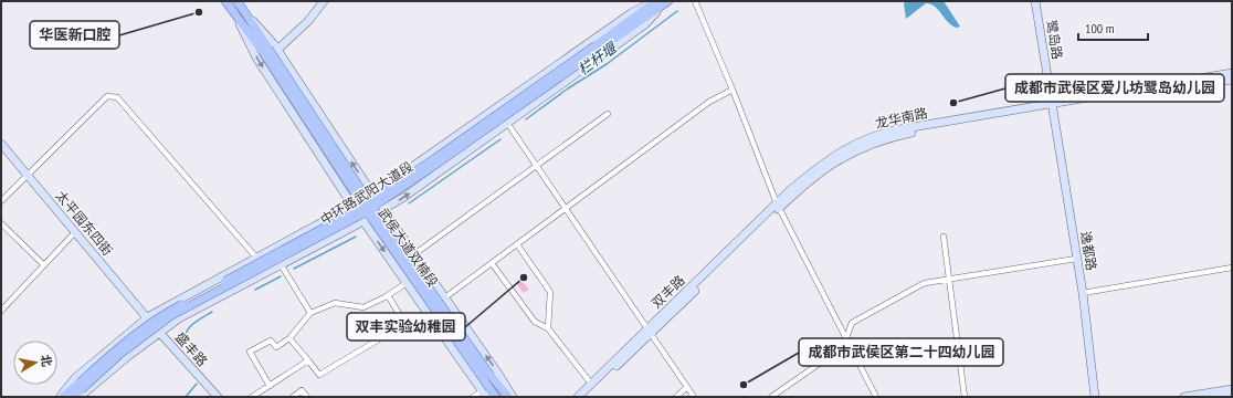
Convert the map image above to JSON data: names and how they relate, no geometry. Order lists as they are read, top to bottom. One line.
{"streets":{"main road":["鹭岛路","龙华南路","中环路武阳大道段","太平园东四街","武侯大道双楠段","逸都路","双丰路","盛丰路"]},"crossings":[["鹭岛路","龙华南路"],["鹭岛路","逸都路"],["龙华南路","逸都路"],["龙华南路","双丰路"],["中环路武阳大道段","太平园东四街"],["中环路武阳大道段","盛丰路"],["太平园东四街","盛丰路"]],"water":["栏杆堰"],"places":["华医新口腔","成都市武侯区爱儿坊鹭岛幼儿园","双丰实验幼稚园","成都市武侯区第二十四幼儿园"],"scale_bar":"100 m","north":"right"}
